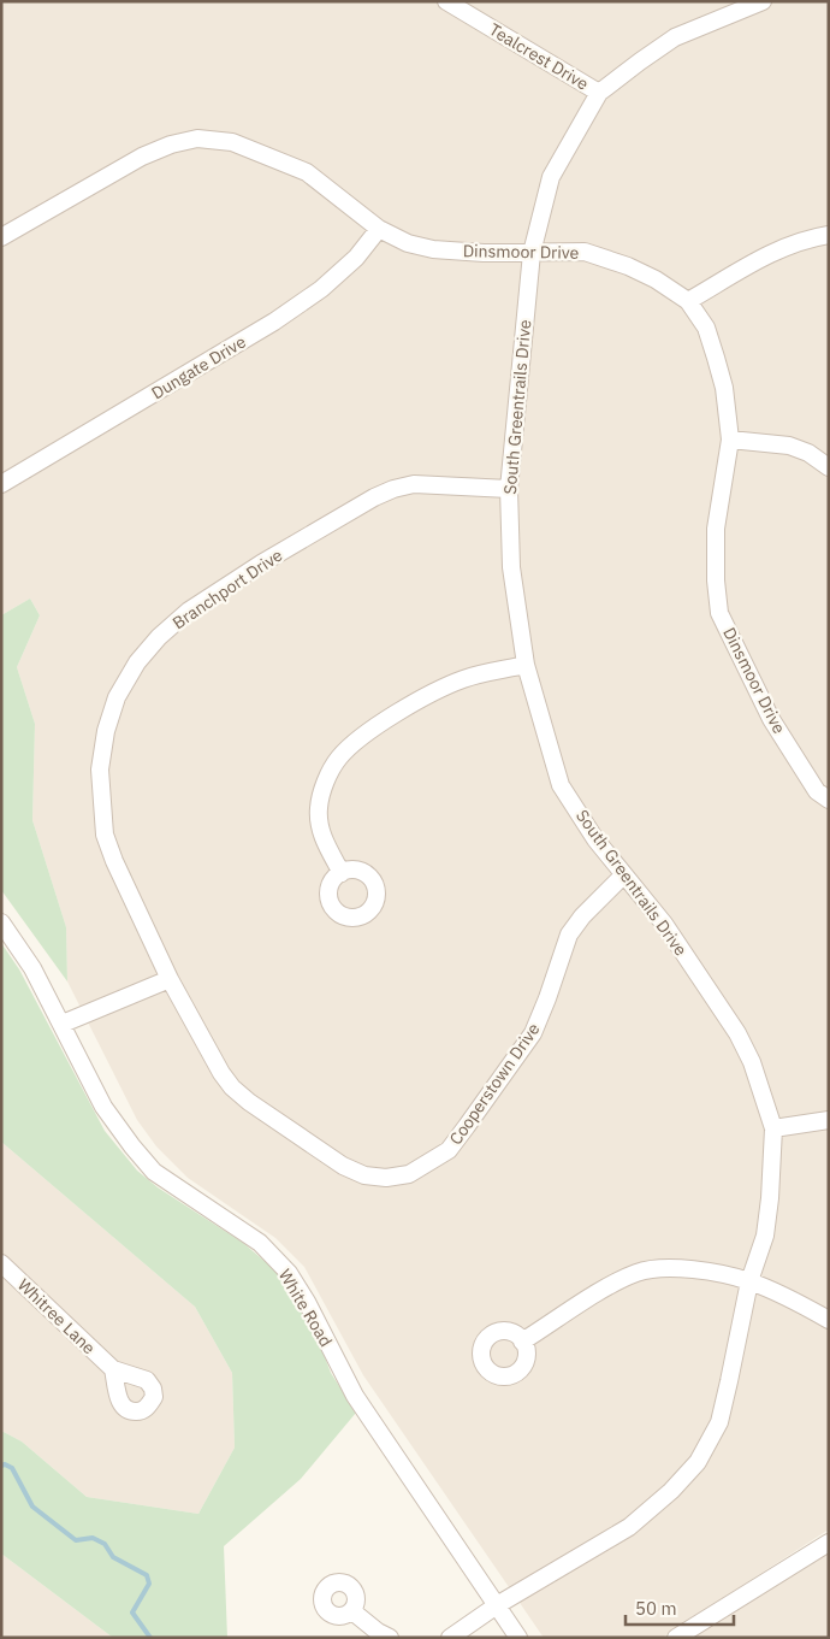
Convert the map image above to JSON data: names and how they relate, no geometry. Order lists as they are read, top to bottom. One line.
{"streets":{"street":["Tealcrest Drive","Dinsmoor Drive","Dungate Drive","South Greentrails Drive","Branchport Drive","Cooperstown Drive","White Road","Whitree Lane"]},"crossings":[["Tealcrest Drive","South Greentrails Drive"],["Dinsmoor Drive","Dungate Drive"],["Dinsmoor Drive","South Greentrails Drive"],["South Greentrails Drive","Branchport Drive"],["South Greentrails Drive","Cooperstown Drive"],["South Greentrails Drive","White Road"],["Branchport Drive","Cooperstown Drive"]],"scale_bar":"50 m"}
